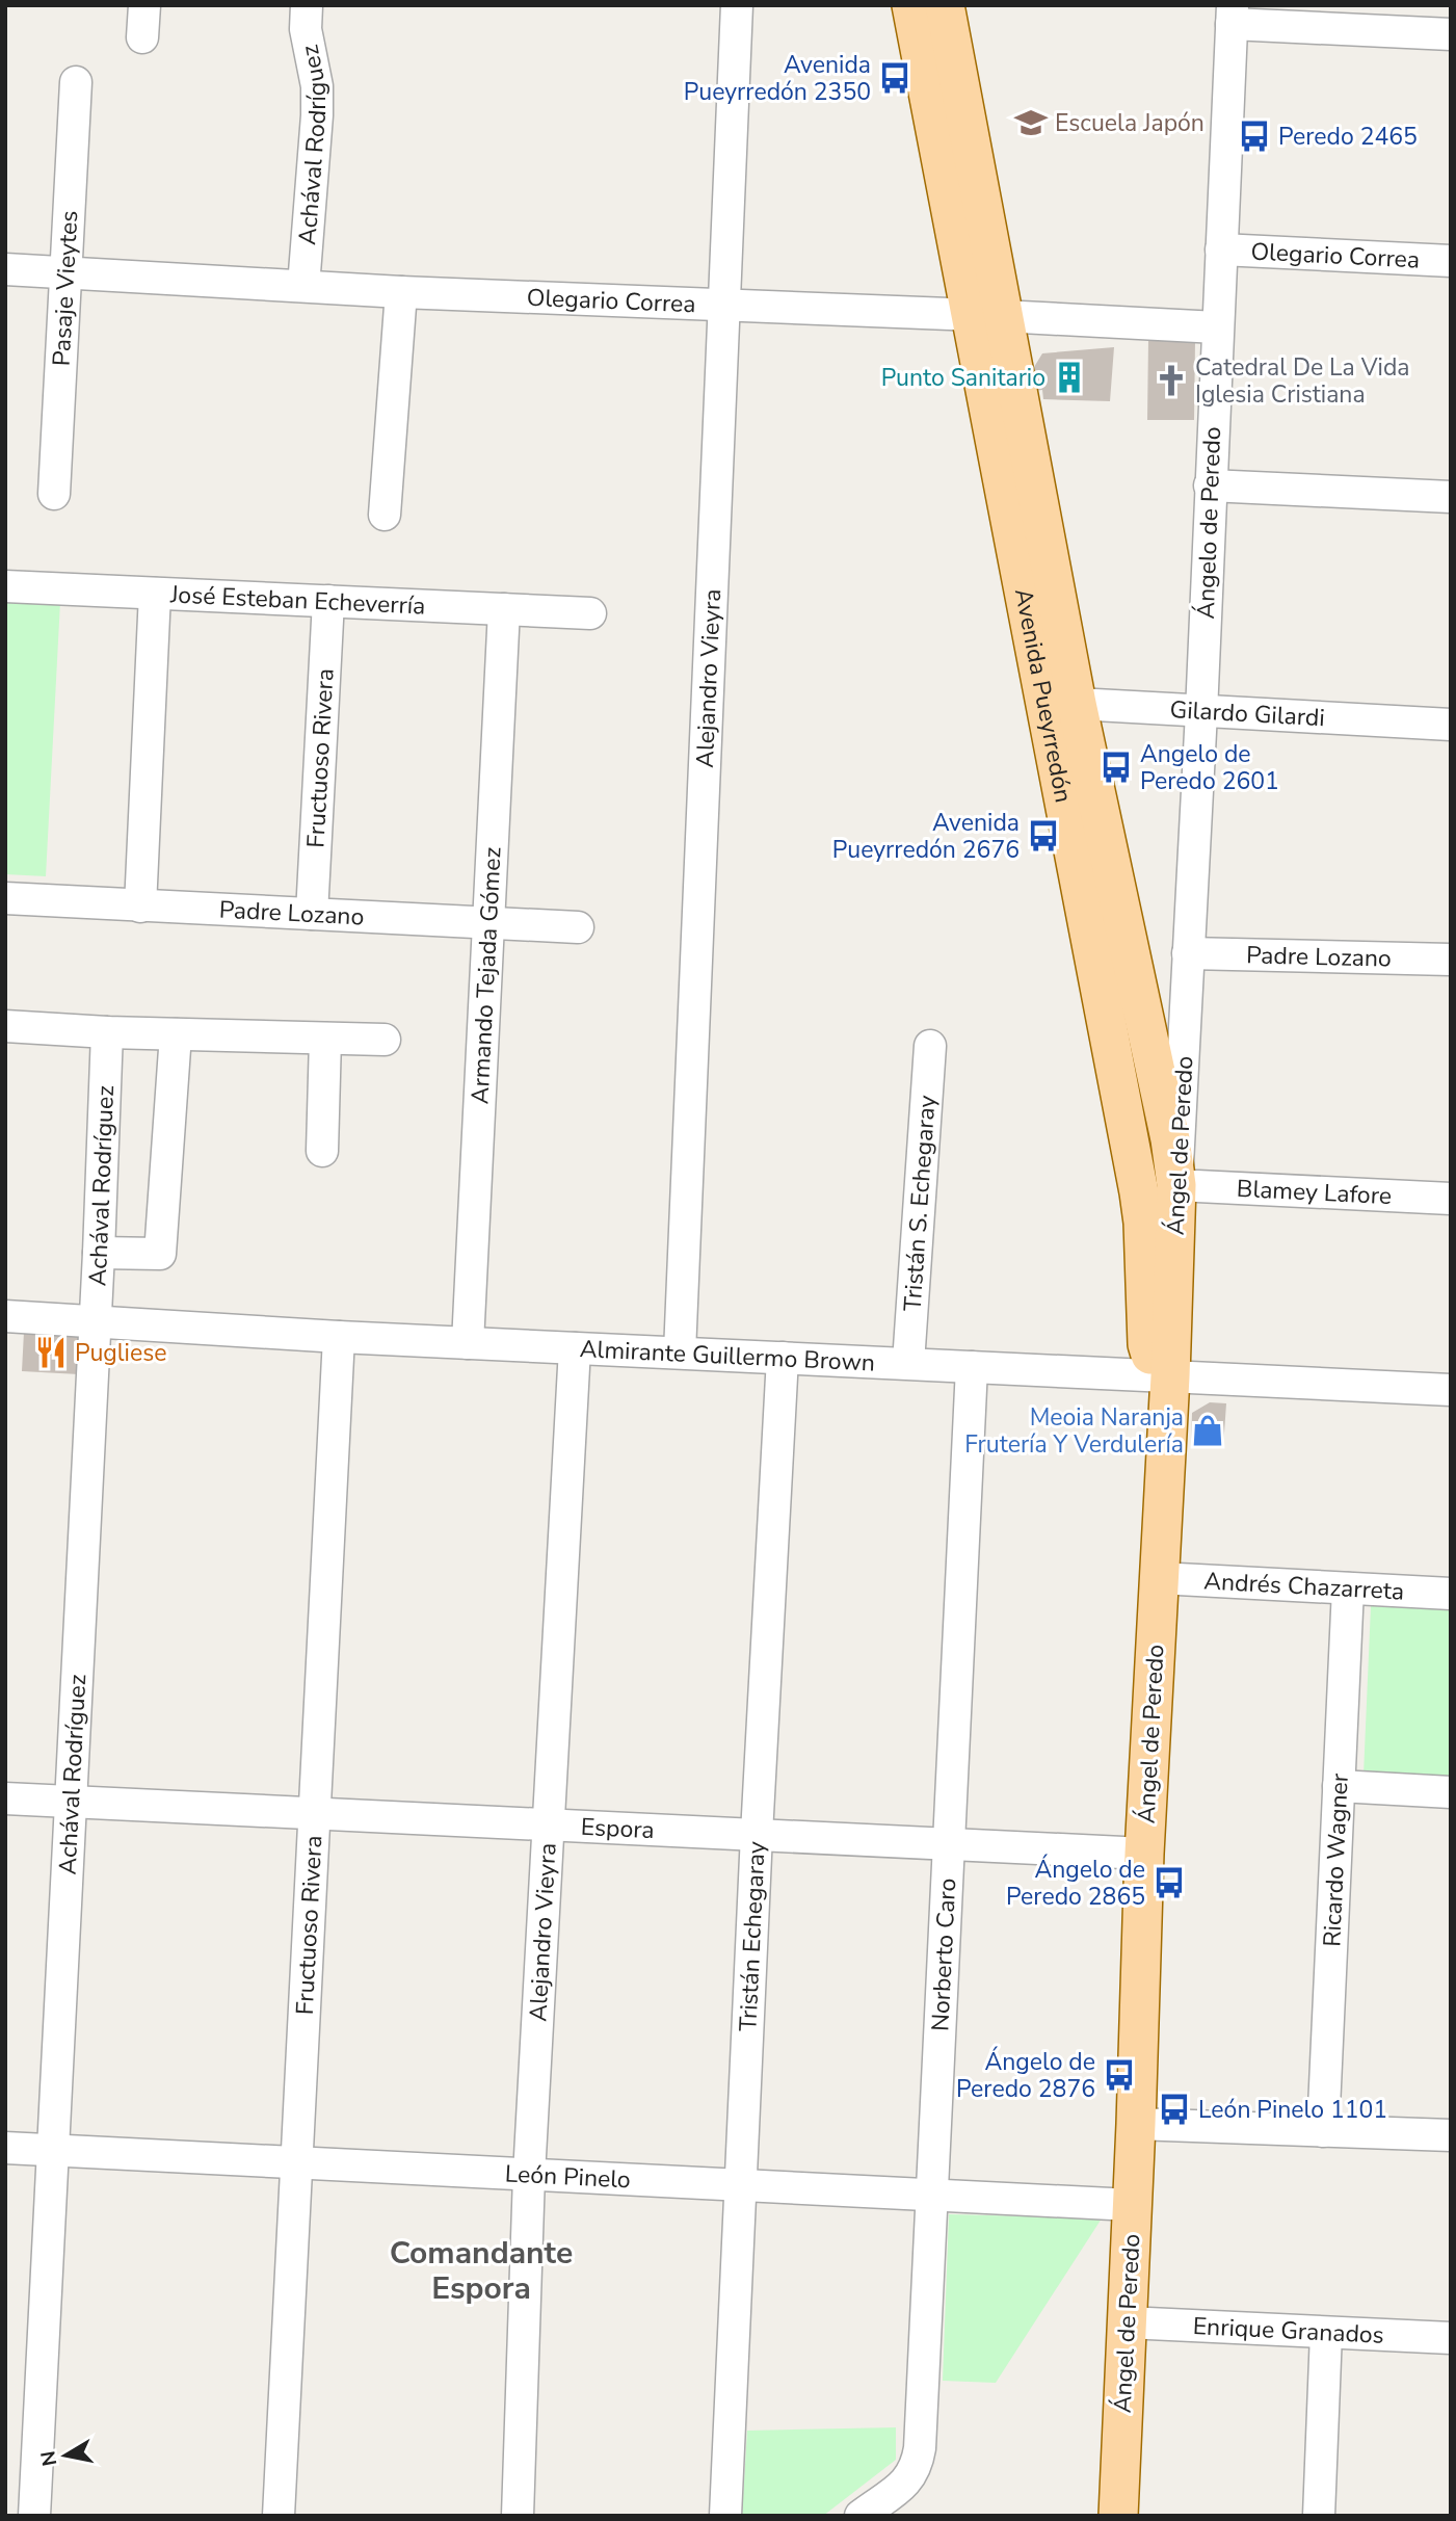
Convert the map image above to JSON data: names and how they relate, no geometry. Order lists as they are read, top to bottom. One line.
{"streets":{"main road":["Avenida Pueyrredón","Ángel de Peredo"],"street":["Achával Rodríguez","Olegario Correa","Pasaje Vieytes","Ángelo de Peredo","José Esteban Echeverría","Alejandro Vieyra","Gilardo Gilardi","Fructuoso Rivera","Padre Lozano","Armando Tejada Gómez","Blamey Lafore","Tristán S. Echegaray","Almirante Guillermo Brown","Andrés Chazarreta","Espora","Ricardo Wagner","Tristán Echegaray","Norberto Caro","León Pinelo","Enrique Granados"]},"crossings":[["Achával Rodríguez","Olegario Correa"],["Achával Rodríguez","Almirante Guillermo Brown"],["Achával Rodríguez","Espora"],["Achával Rodríguez","León Pinelo"],["Olegario Correa","Pasaje Vieytes"],["Olegario Correa","Ángelo de Peredo"],["Olegario Correa","Alejandro Vieyra"],["Olegario Correa","Avenida Pueyrredón"],["Ángelo de Peredo","Gilardo Gilardi"],["Ángelo de Peredo","Padre Lozano"],["Ángelo de Peredo","Ángel de Peredo"],["José Esteban Echeverría","Fructuoso Rivera"],["José Esteban Echeverría","Armando Tejada Gómez"],["Alejandro Vieyra","Almirante Guillermo Brown"],["Alejandro Vieyra","Espora"],["Alejandro Vieyra","León Pinelo"],["Avenida Pueyrredón","Gilardo Gilardi"],["Avenida Pueyrredón","Ángel de Peredo"],["Avenida Pueyrredón","Blamey Lafore"],["Avenida Pueyrredón","Almirante Guillermo Brown"],["Fructuoso Rivera","Padre Lozano"],["Fructuoso Rivera","Almirante Guillermo Brown"],["Fructuoso Rivera","Espora"],["Fructuoso Rivera","León Pinelo"],["Padre Lozano","Armando Tejada Gómez"],["Padre Lozano","Ángel de Peredo"],["Armando Tejada Gómez","Almirante Guillermo Brown"],["Ángel de Peredo","Blamey Lafore"],["Ángel de Peredo","Almirante Guillermo Brown"],["Ángel de Peredo","Andrés Chazarreta"],["Ángel de Peredo","Espora"],["Ángel de Peredo","León Pinelo"],["Ángel de Peredo","Enrique Granados"],["Tristán S. Echegaray","Almirante Guillermo Brown"],["Almirante Guillermo Brown","Tristán Echegaray"],["Almirante Guillermo Brown","Norberto Caro"],["Andrés Chazarreta","Ricardo Wagner"],["Espora","Tristán Echegaray"],["Espora","Norberto Caro"],["Tristán Echegaray","León Pinelo"],["Norberto Caro","León Pinelo"]],"districts":["Comandante Espora"],"places":{"bus stop":["Avenida Pueyrredón 2350","Peredo 2465","Angelo de Peredo 2601","Avenida Pueyrredón 2676","Ángelo de Peredo 2865","Ángelo de Peredo 2876","León Pinelo 1101"],"school or university":["Escuela Japón"],"building":["Punto Sanitario"],"church":["Catedral De La Vida Iglesia Cristiana"],"restaurant":["Pugliese"],"shop":["Meoia Naranja Frutería Y Verdulería"]},"north":"left"}
